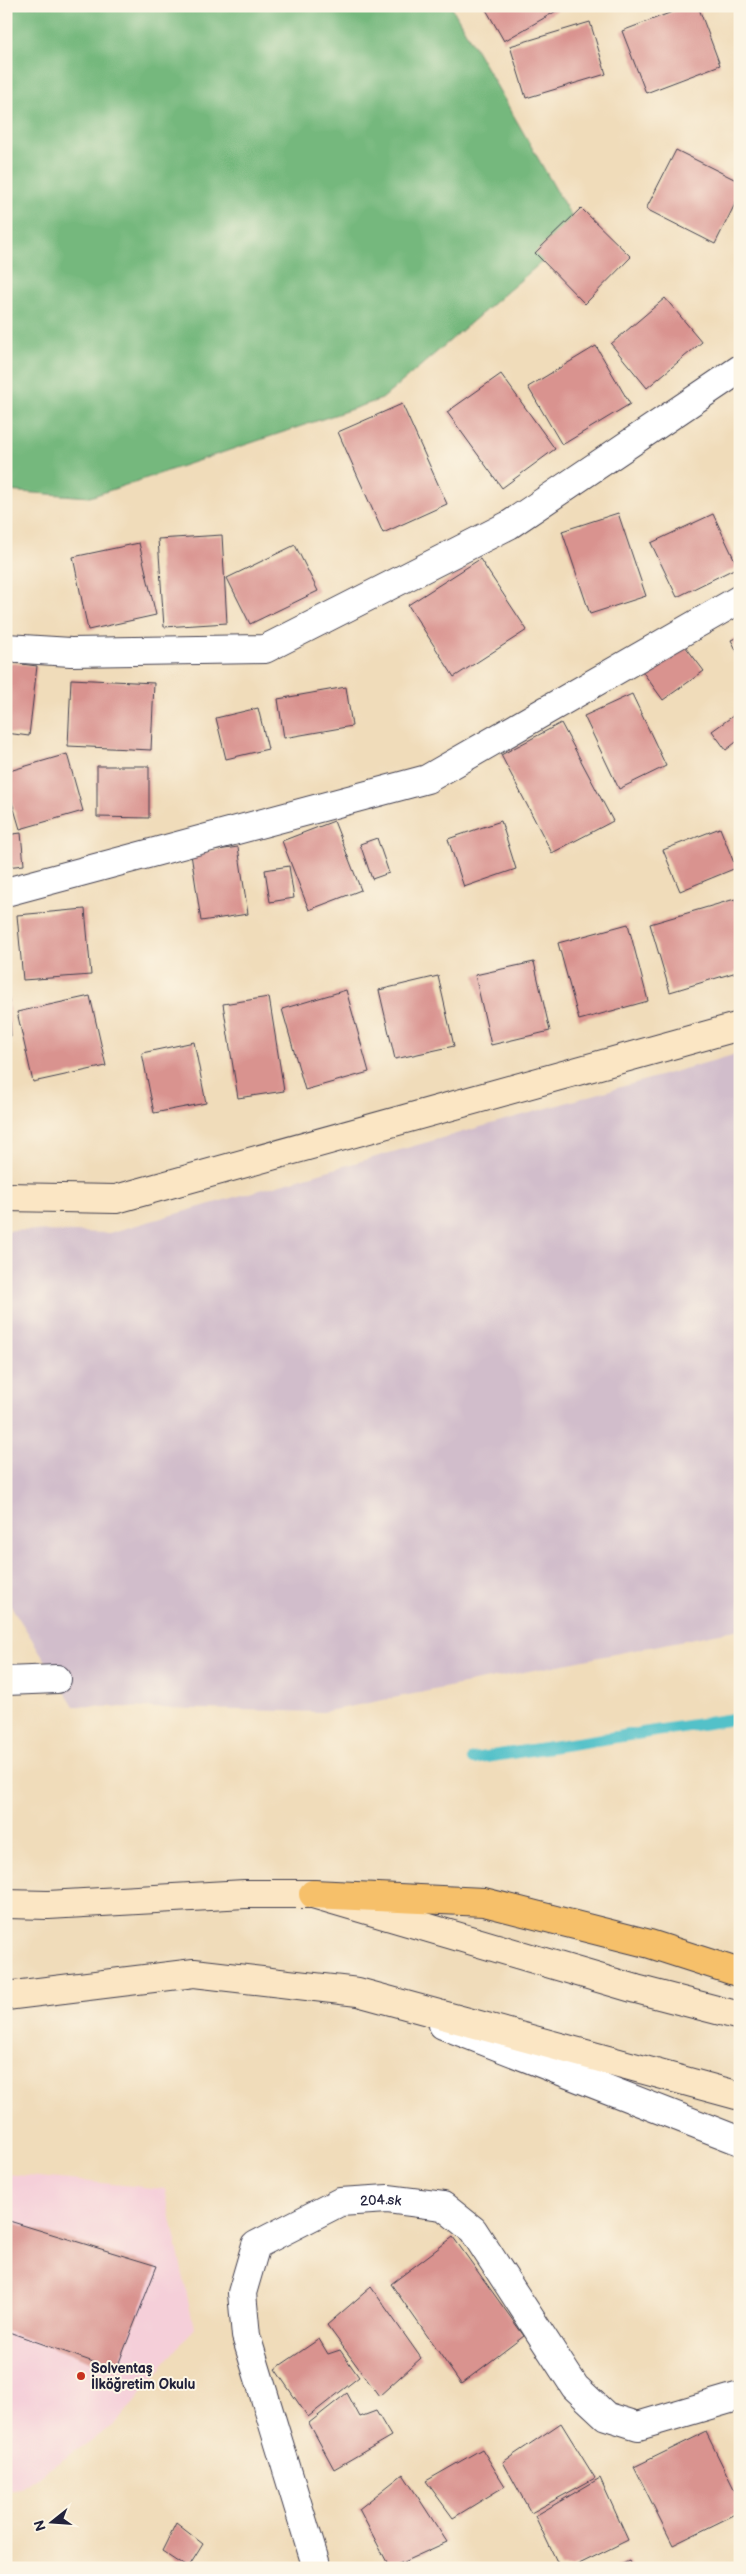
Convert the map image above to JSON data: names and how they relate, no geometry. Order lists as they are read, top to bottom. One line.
{"streets":{"street":["204.sk"]},"places":["Solventaş İlköğretim Okulu"],"north":"left"}
